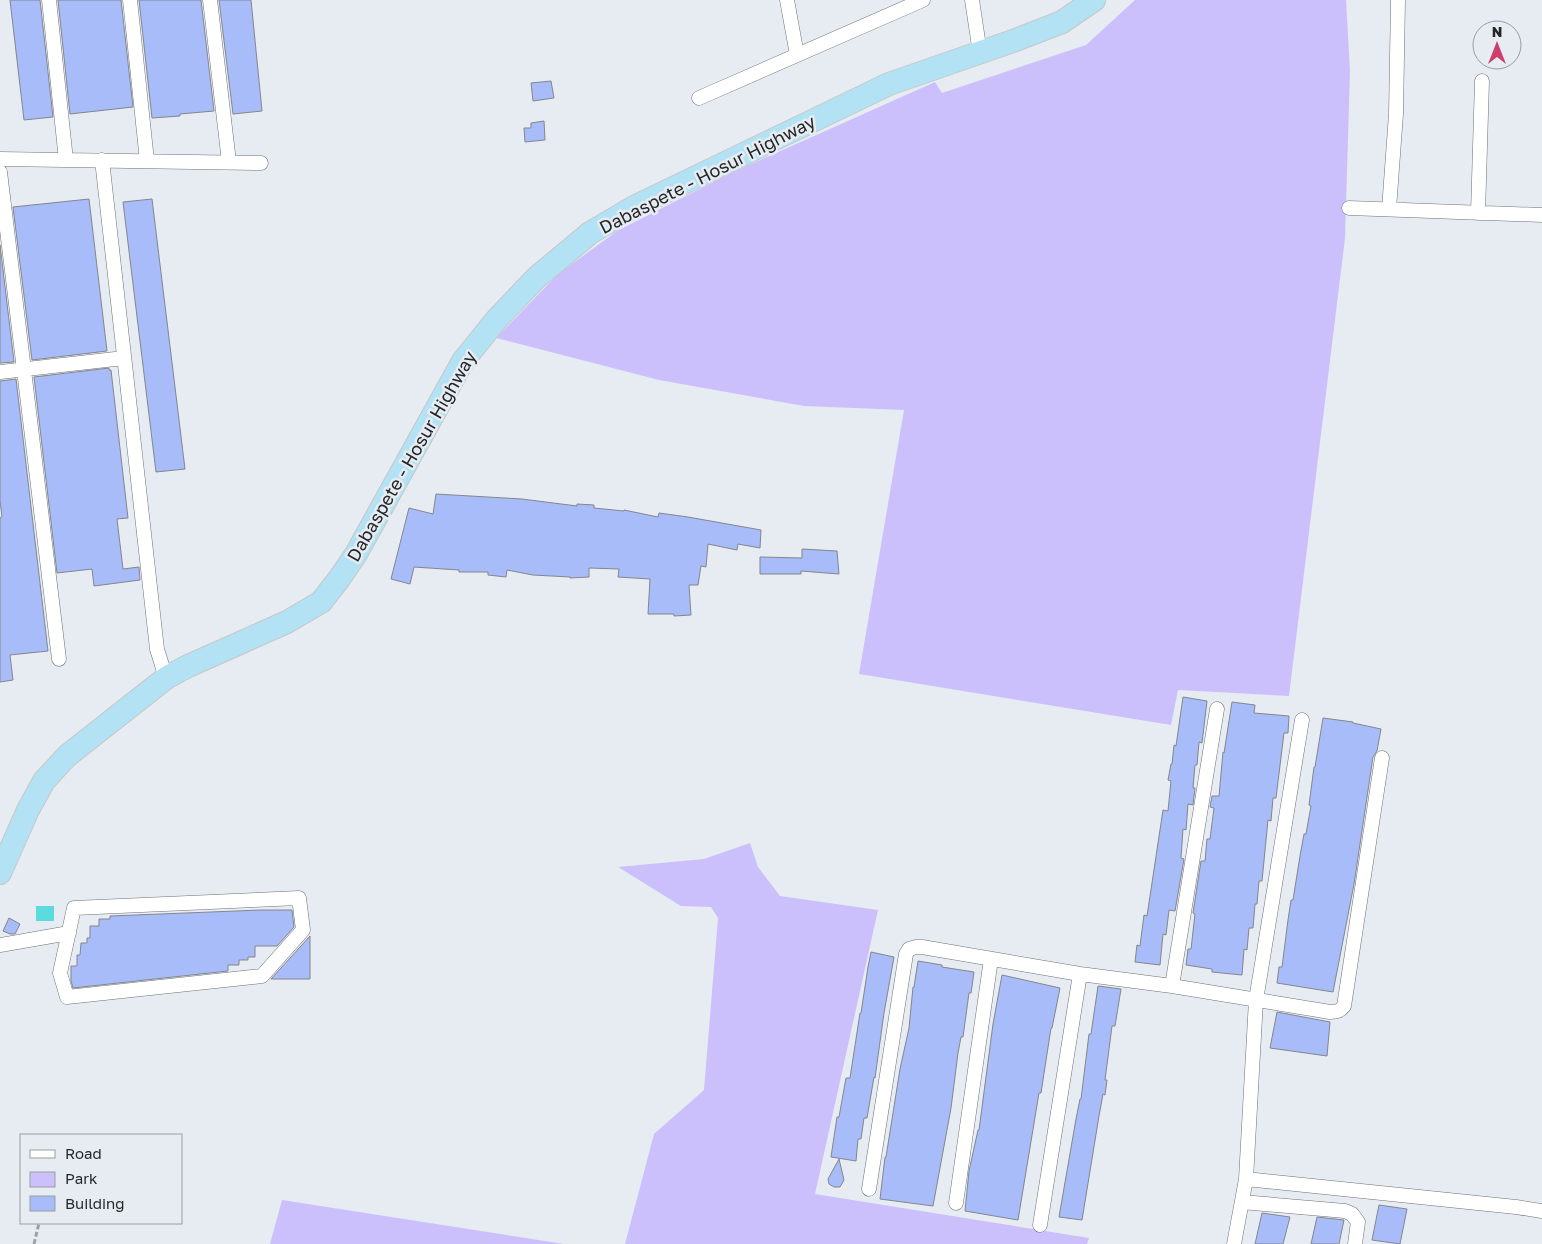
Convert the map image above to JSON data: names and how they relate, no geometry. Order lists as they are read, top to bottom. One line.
{"streets":{"highway":["Dabaspete - Hosur Highway"]},"legend":["Road","Park","Building"],"north":"top"}
